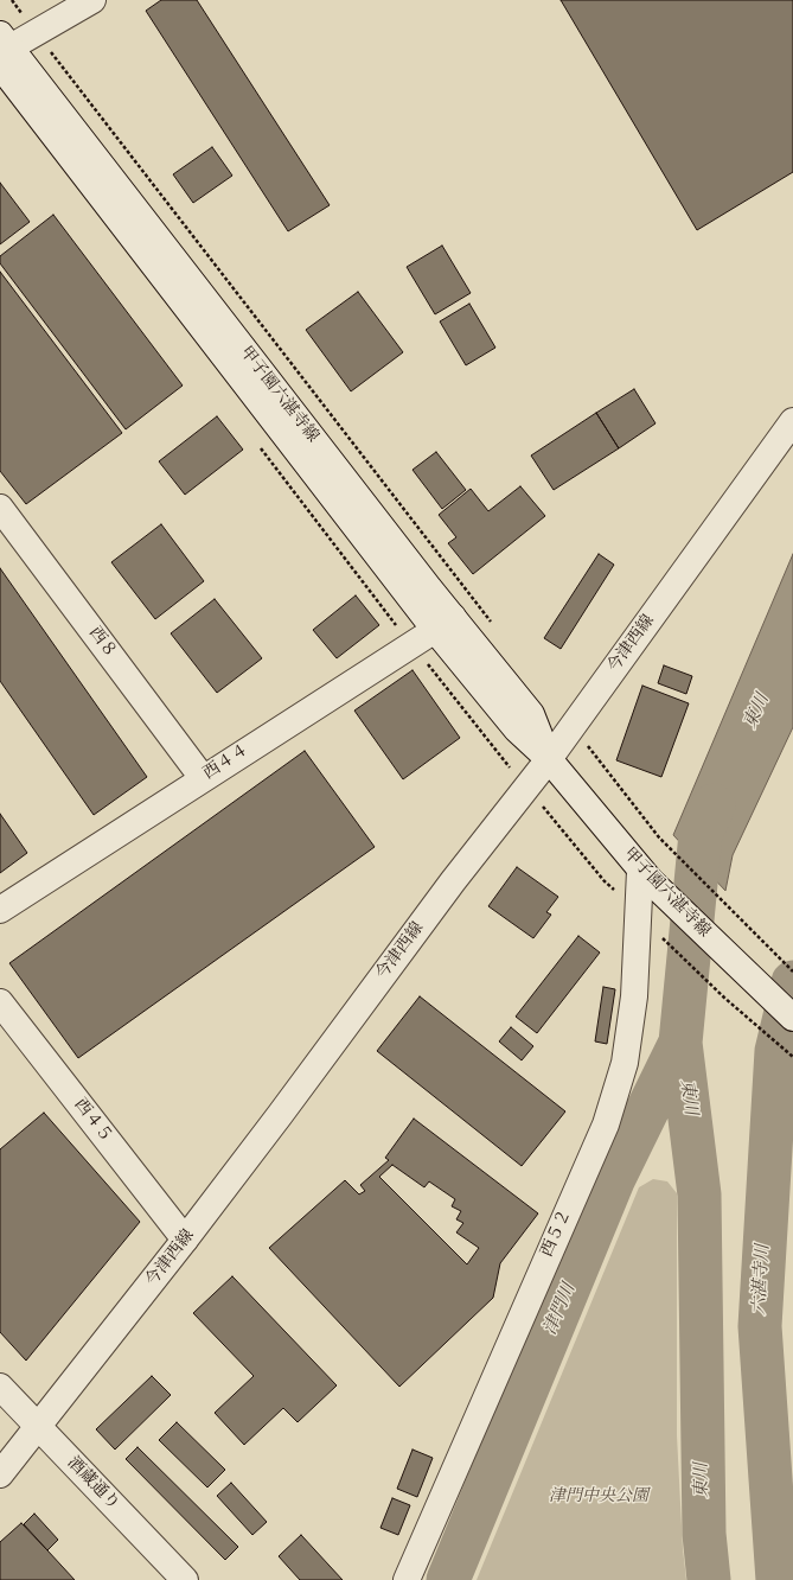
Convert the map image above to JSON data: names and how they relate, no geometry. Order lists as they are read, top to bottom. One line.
{"streets":{"street":["甲子園六湛寺線","西８","今津西線","西４４","西４５","西５２","酒蔵通り"]},"crossings":[["甲子園六湛寺線","今津西線"],["甲子園六湛寺線","西４４"],["甲子園六湛寺線","西５２"],["西８","西４４"],["今津西線","西４５"],["今津西線","酒蔵通り"]],"water":["東川","六湛寺川","津門川"],"parks":["津門中央公園"]}
